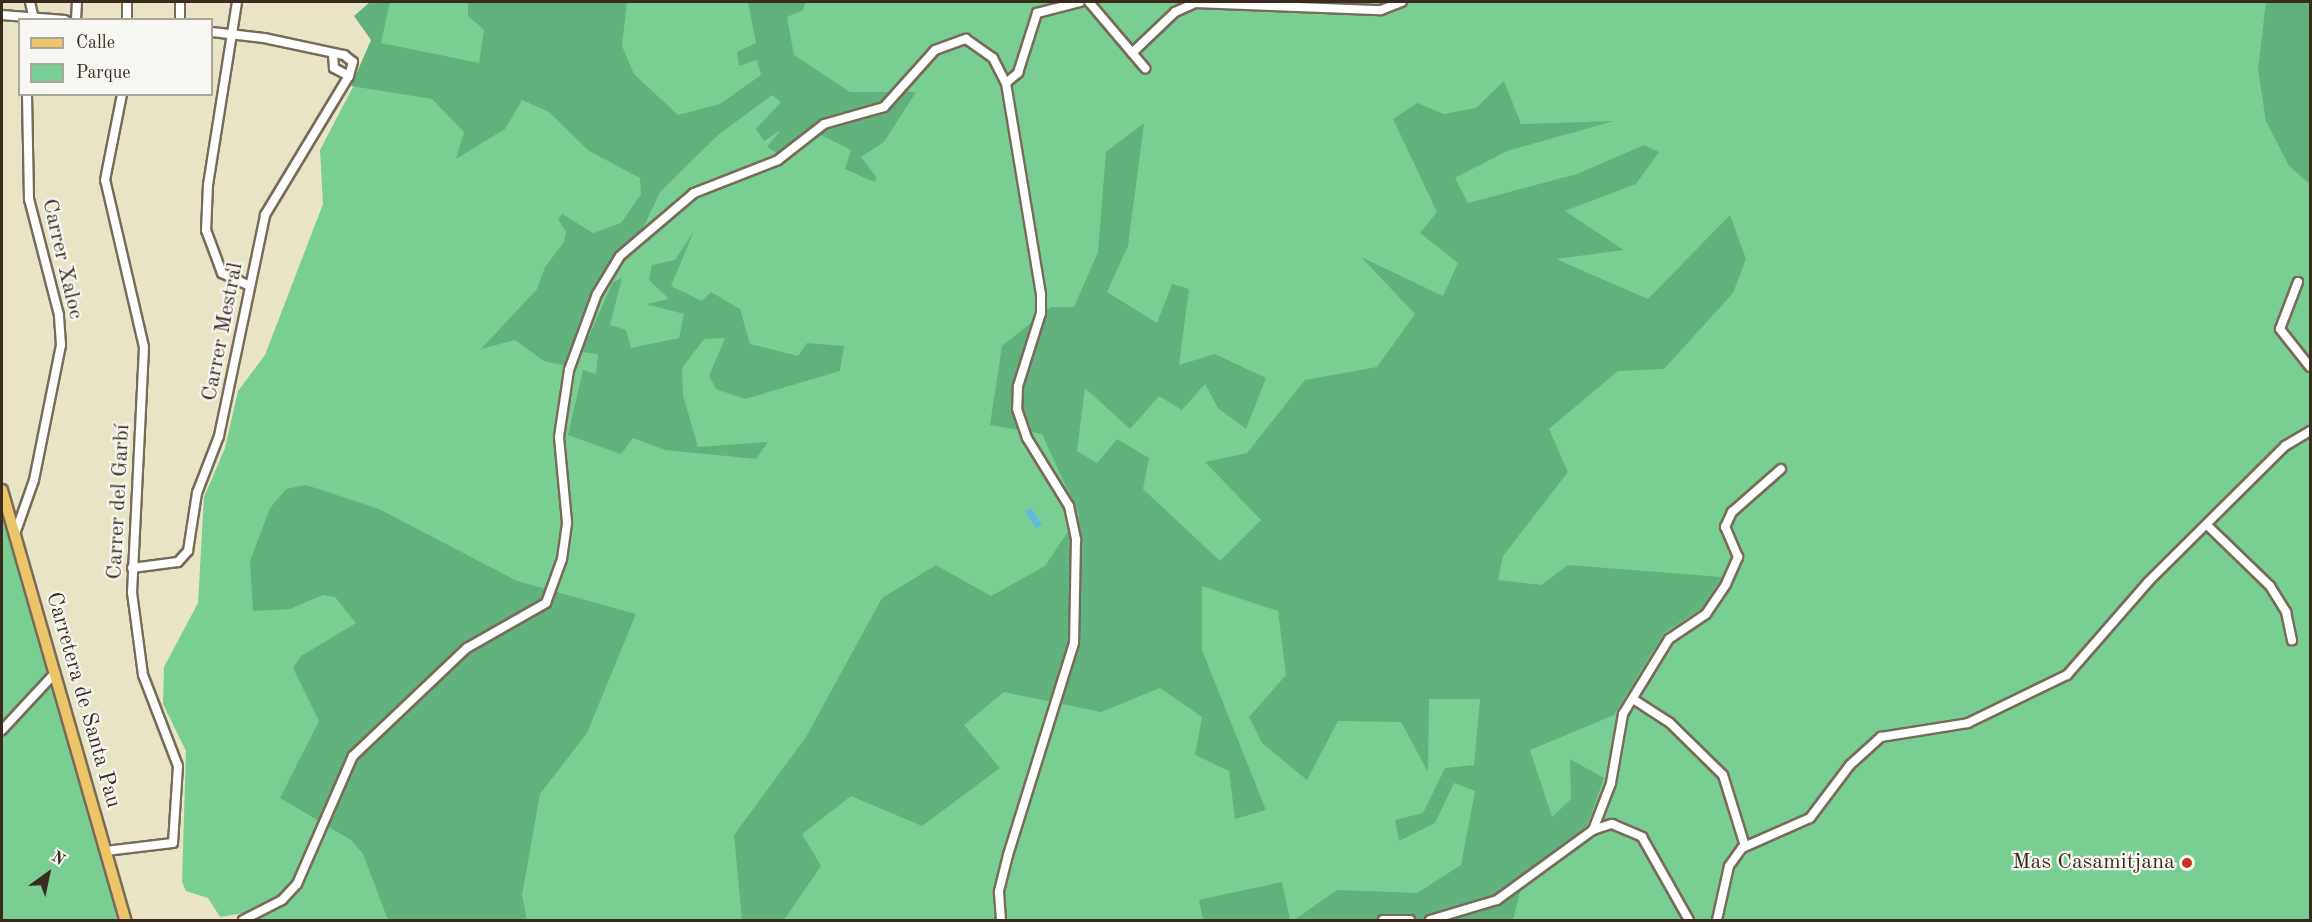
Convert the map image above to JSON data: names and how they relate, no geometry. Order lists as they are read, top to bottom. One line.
{"streets":{"main road":["Carretera de Santa Pau"],"street":["Carrer Xaloc","Carrer Mestral","Carrer del Garbí"]},"crossings":[["Carrer Xaloc","Carretera de Santa Pau"],["Carrer Mestral","Carrer del Garbí"],["Carrer del Garbí","Carretera de Santa Pau"]],"places":["Mas Casamitjana"],"legend":["Calle","Parque"],"north":"top right"}
